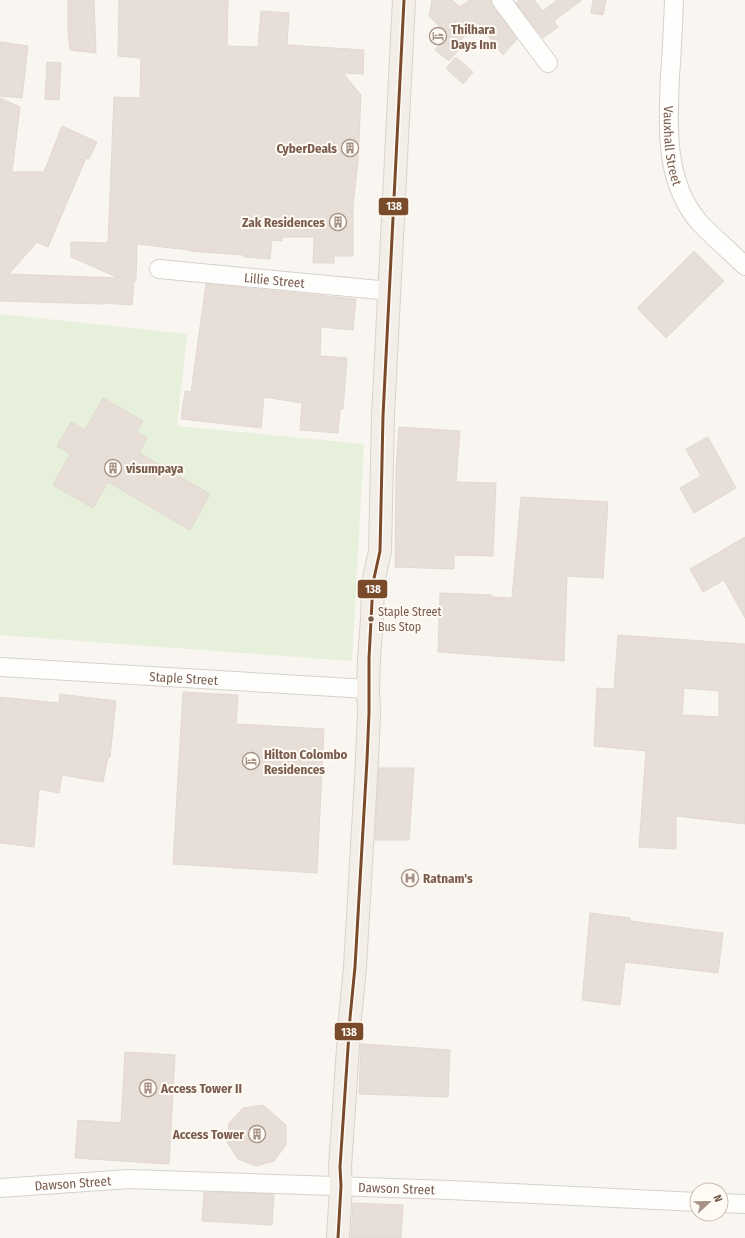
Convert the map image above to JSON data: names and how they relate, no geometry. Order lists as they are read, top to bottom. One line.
{"streets":{"street":["Vauxhall Street","Lillie Street","Staple Street","Dawson Street"]},"places":{"hotel":["Thilhara Days Inn","Hilton Colombo Residences"],"building":["CyberDeals","Zak Residences","visumpaya","Access Tower II","Access Tower"],"other":["Staple Street Bus Stop"],"hospital":["Ratnam's"]},"lines":["transit line 138"],"north":"right"}
